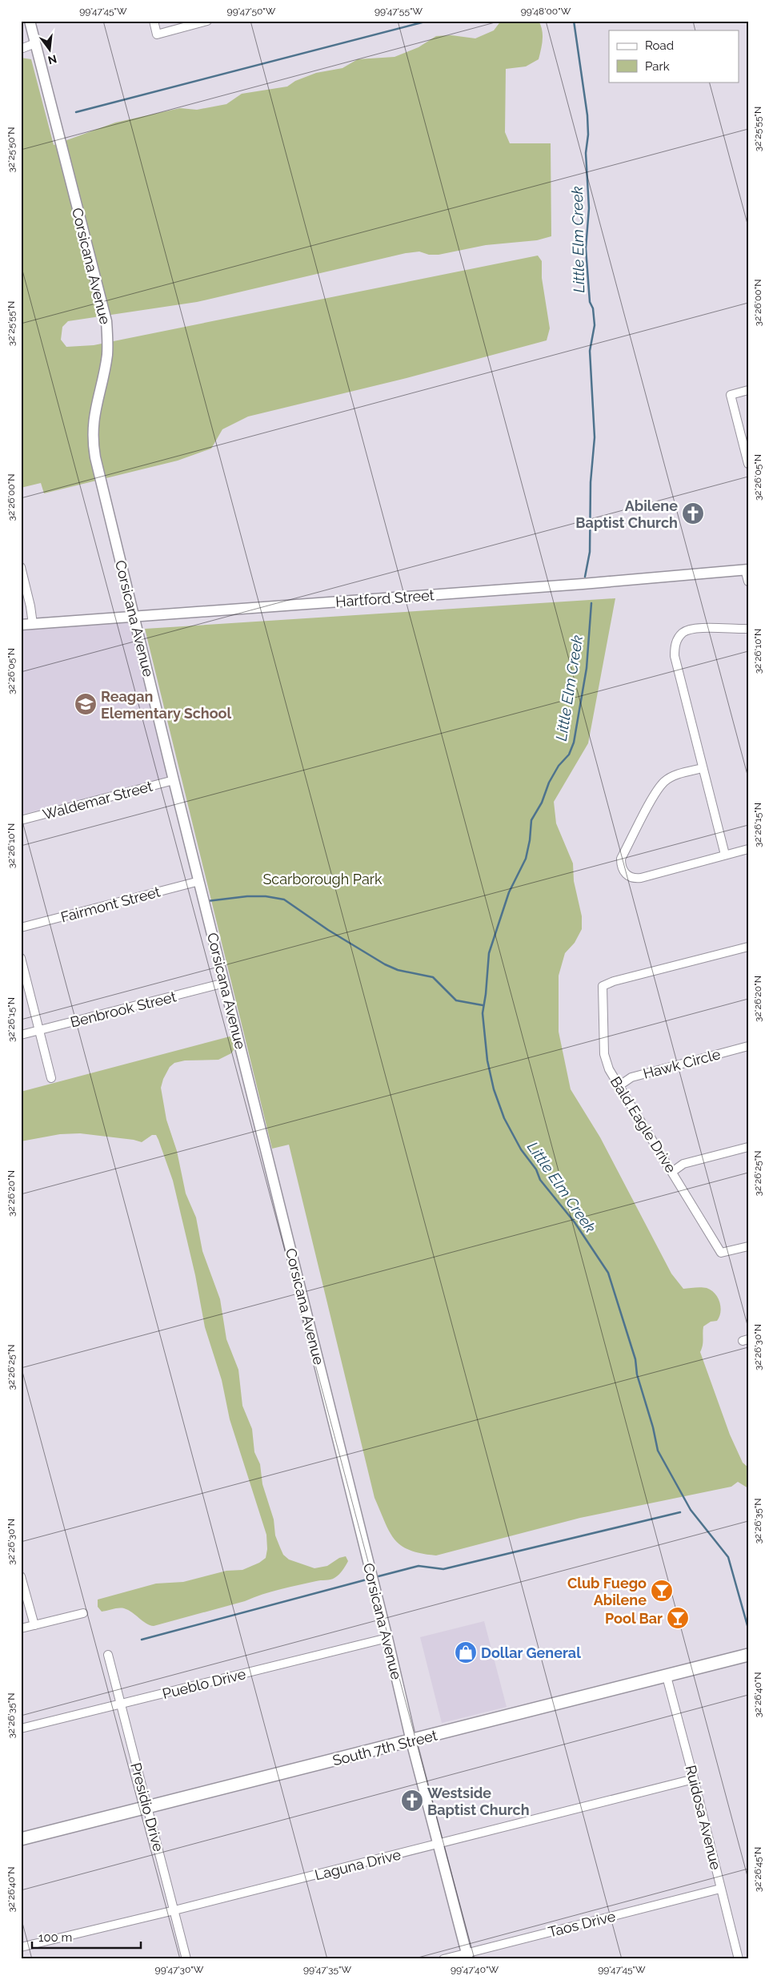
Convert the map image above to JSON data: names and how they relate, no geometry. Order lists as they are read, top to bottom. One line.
{"streets":{"main road":["South 7th Street"],"street":["Corsicana Avenue","Hartford Street","Waldemar Street","Fairmont Street","Benbrook Street","Hawk Circle","Bald Eagle Drive","Pueblo Drive","Presidio Drive","Ruidosa Avenue","Laguna Drive","Taos Drive"]},"crossings":[["Corsicana Avenue","Hartford Street"],["Corsicana Avenue","Waldemar Street"],["Corsicana Avenue","Fairmont Street"],["Corsicana Avenue","Benbrook Street"],["Corsicana Avenue","Pueblo Drive"],["Corsicana Avenue","South 7th Street"],["Corsicana Avenue","Laguna Drive"],["Corsicana Avenue","Taos Drive"],["Hawk Circle","Bald Eagle Drive"],["Pueblo Drive","Presidio Drive"],["South 7th Street","Presidio Drive"],["South 7th Street","Ruidosa Avenue"],["Presidio Drive","Laguna Drive"],["Ruidosa Avenue","Laguna Drive"],["Ruidosa Avenue","Taos Drive"]],"water":["Little Elm Creek"],"parks":["Scarborough Park"],"places":{"church":["Abilene Baptist Church","Westside Baptist Church"],"school or university":["Reagan Elementary School"],"bar":["Club Fuego Abilene","Pool Bar"],"shop":["Dollar General"]},"legend":["Road","Park"],"scale_bar":"100 m","north":"bottom","coordinates":["99°47'45\"W","99°47'50\"W","99°47'55\"W","99°48'00\"W","32°25'55\"N","32°25'50\"N","32°26'00\"N","32°26'05\"N","32°26'10\"N","32°26'15\"N","32°26'20\"N","32°26'25\"N","32°26'30\"N","32°26'35\"N","32°26'40\"N","32°26'45\"N","99°47'30\"W","99°47'35\"W","99°47'40\"W"]}
